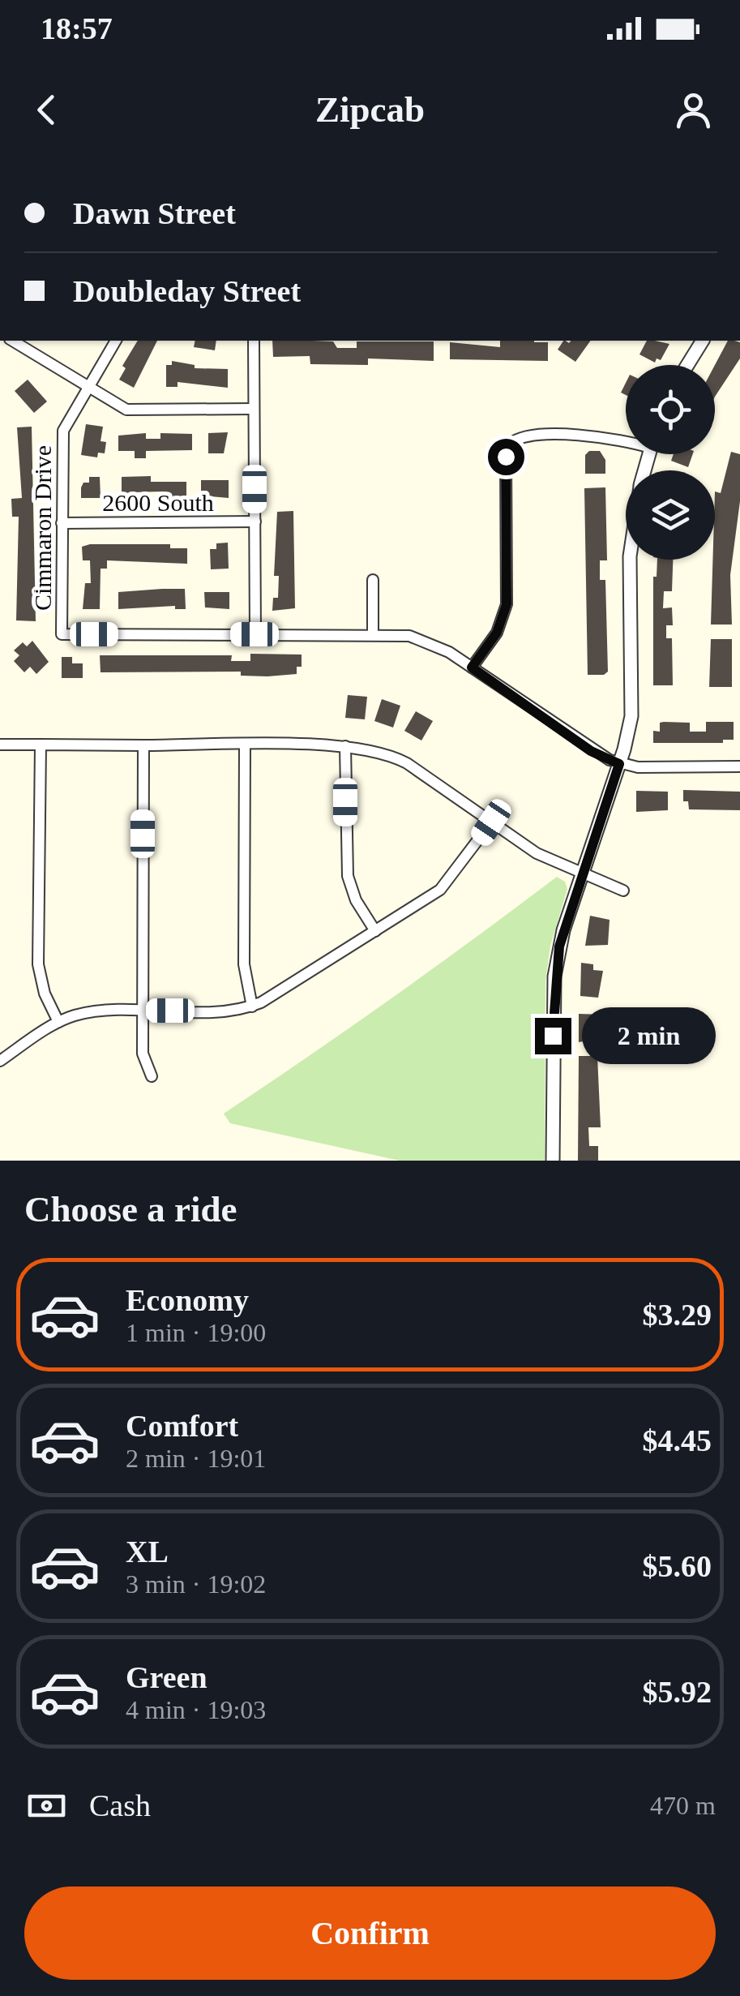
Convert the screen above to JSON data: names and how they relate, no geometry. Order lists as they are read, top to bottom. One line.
{"streets":{"street":["2600 South","Cimmaron Drive"]},"crossings":[["2600 South","Cimmaron Drive"]],"page":{"status":"18:57","header":"Zipcab","banner":["Dawn Street","Doubleday Street"],"bubble":"2 min","heading":"Choose a ride","list":[{"name":"Economy","note":"1 min · 19:00","value":"$3.29"},{"name":"Comfort","note":"2 min · 19:01","value":"$4.45"},{"name":"XL","note":"3 min · 19:02","value":"$5.60"},{"name":"Green","note":"4 min · 19:03","value":"$5.92"}],"pay":["Cash","470 m"],"buttons":"Confirm"}}
